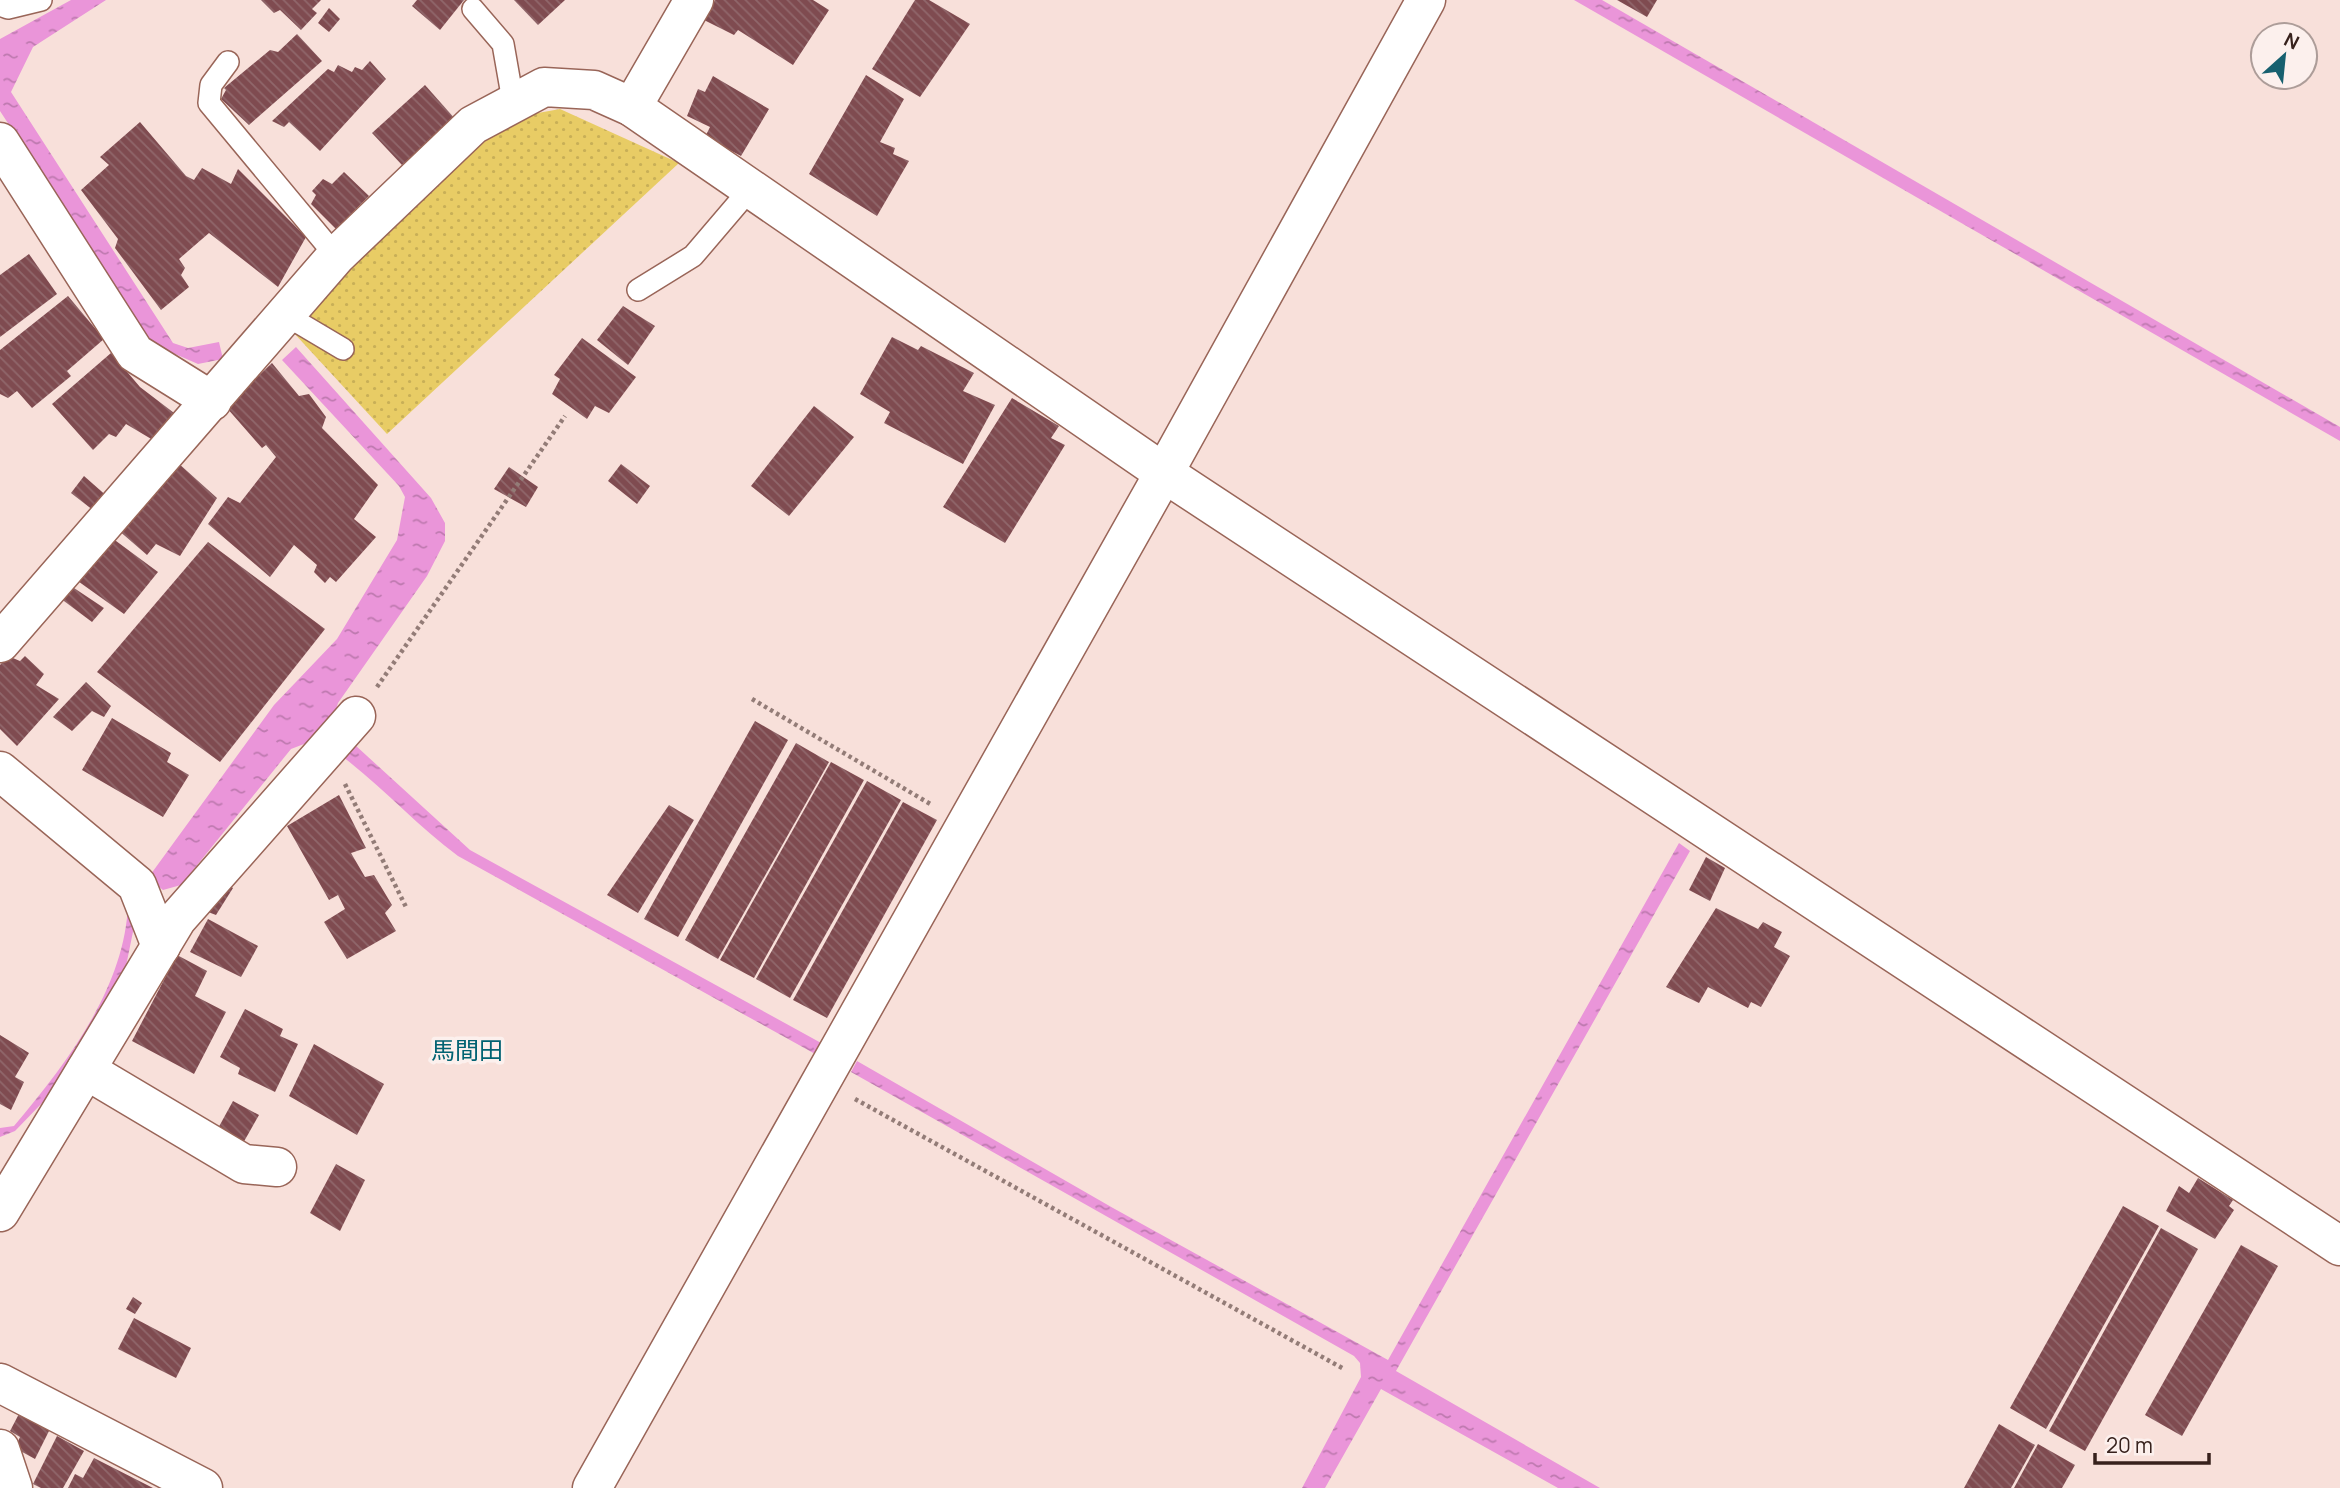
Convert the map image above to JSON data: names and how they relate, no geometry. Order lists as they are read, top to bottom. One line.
{"districts":["馬間田"],"scale_bar":"20 m","north":"top right"}
